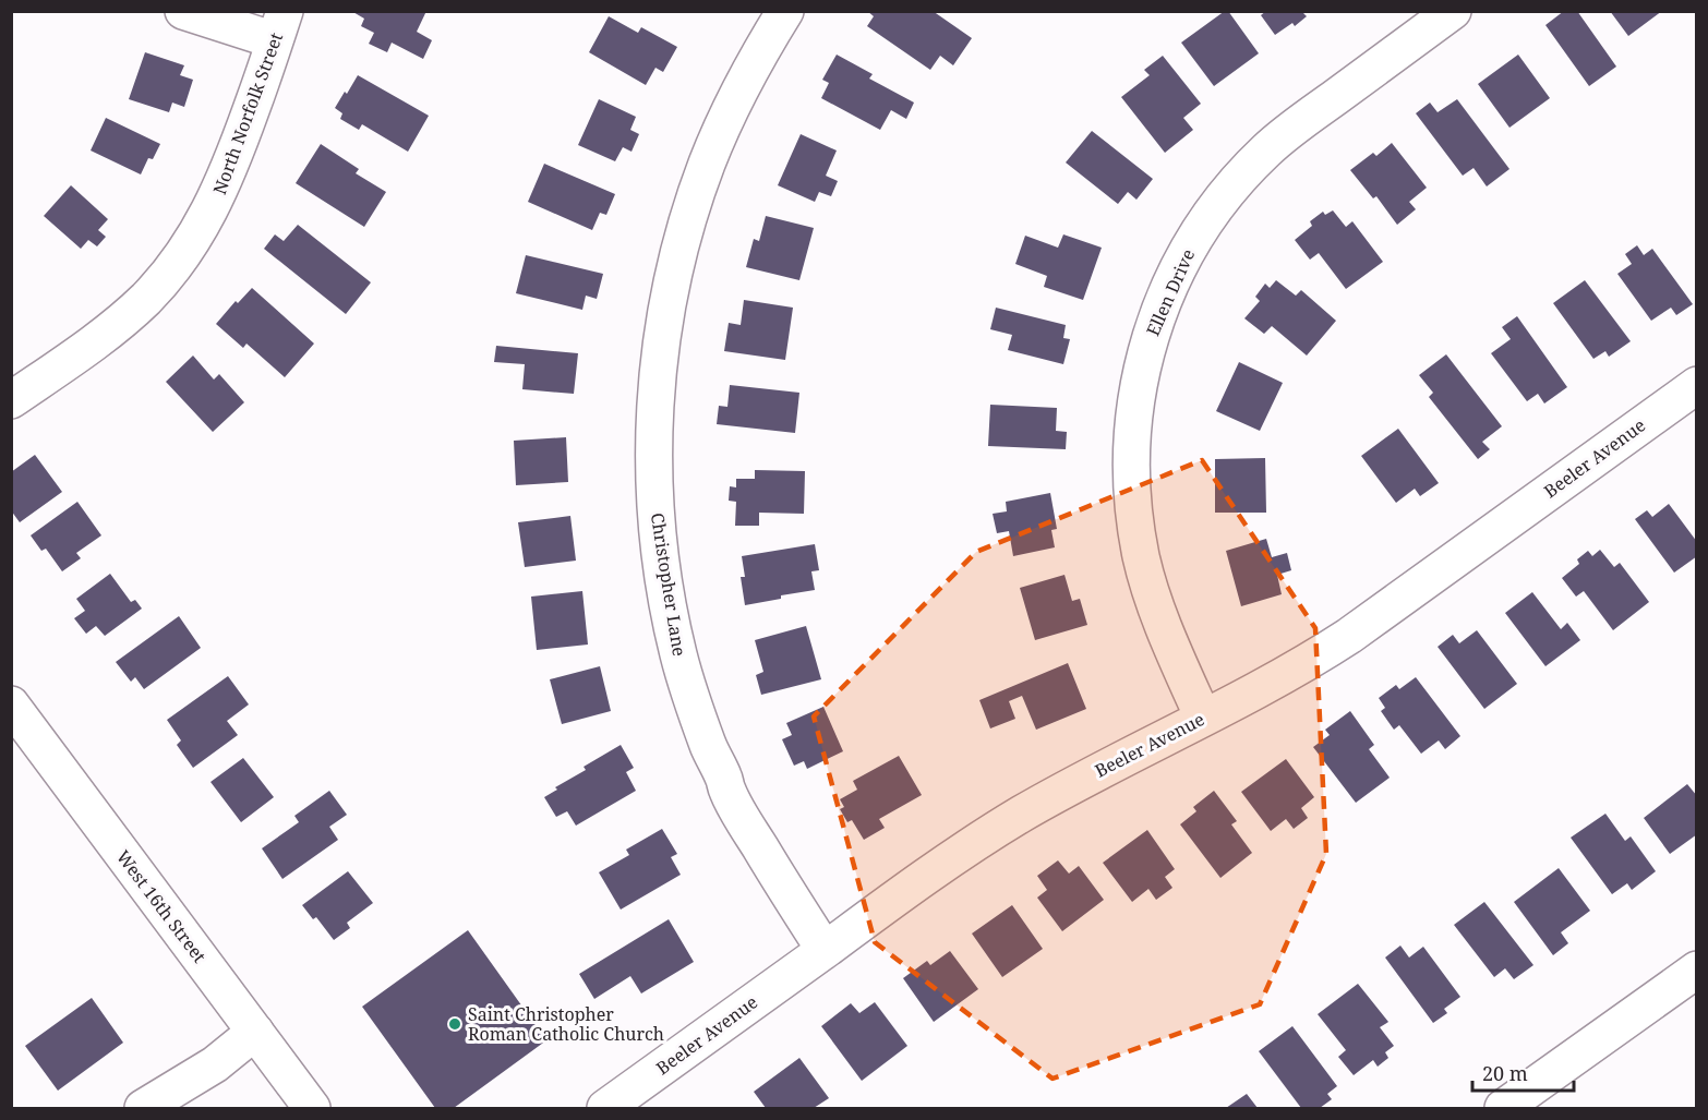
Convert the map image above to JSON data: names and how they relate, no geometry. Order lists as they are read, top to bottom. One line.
{"streets":{"street":["North Norfolk Street","Ellen Drive","Beeler Avenue","Christopher Lane","West 16th Street"]},"crossings":[["Ellen Drive","Beeler Avenue"],["Beeler Avenue","Christopher Lane"]],"places":["Saint Christopher Roman Catholic Church"],"scale_bar":"20 m"}
